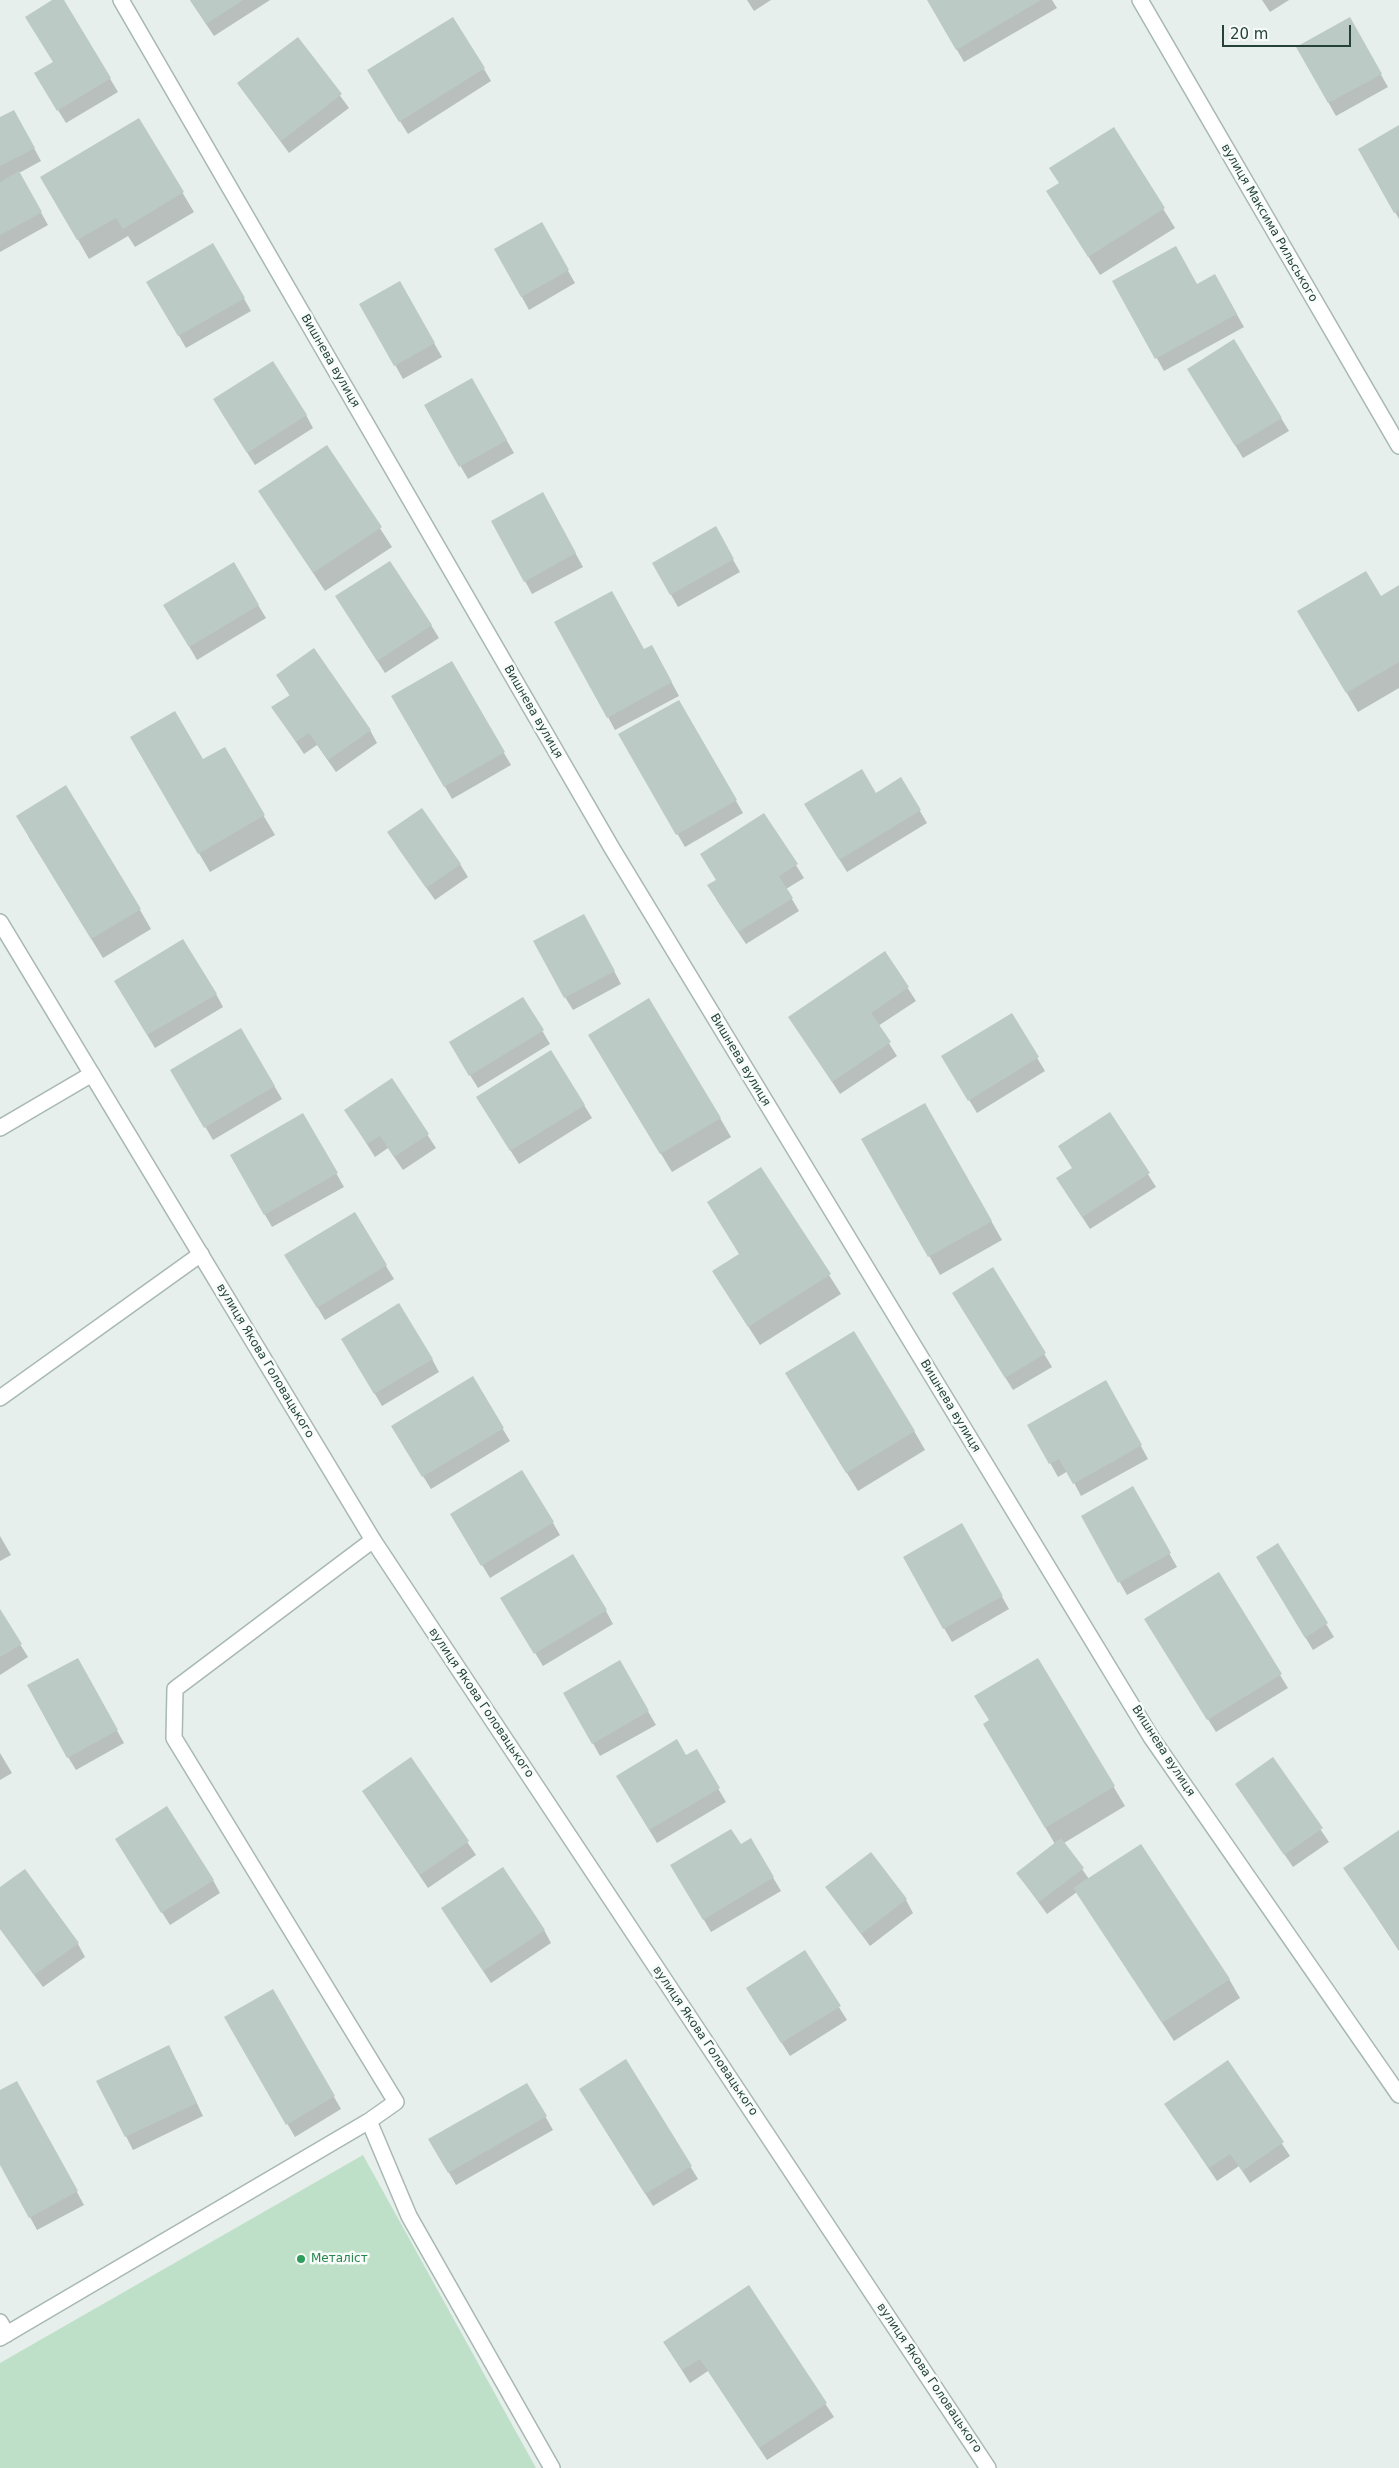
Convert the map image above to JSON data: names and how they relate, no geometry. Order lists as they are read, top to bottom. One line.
{"streets":{"street":["вулиця Максима Рильського","Вишнева вулиця","вулиця Якова Головацького"]},"places":["Металіст"],"scale_bar":"20 m"}
